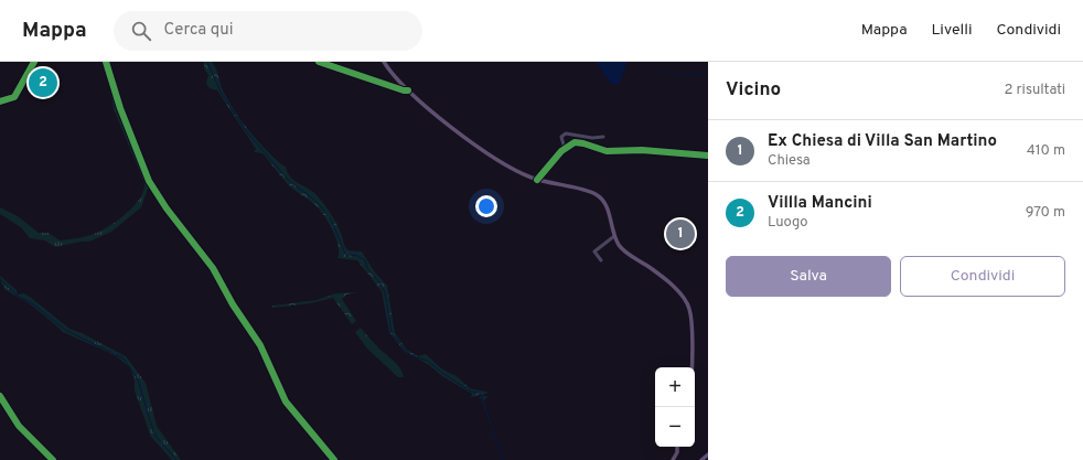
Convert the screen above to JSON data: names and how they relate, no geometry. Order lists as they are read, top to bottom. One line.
{"page":{"header":"Mappa","search":"Cerca qui","nav":["Mappa","Livelli","Condividi"],"heading":["Vicino","2 risultati"],"pins":["2","1"],"list":[{"mark":"1","name":"Ex Chiesa di Villa San Martino","note":"Chiesa","value":"410 m"},{"mark":"2","name":"Villla Mancini","note":"Luogo","value":"970 m"}],"buttons":["Salva","Condividi"],"map_buttons":["+","−"]}}
